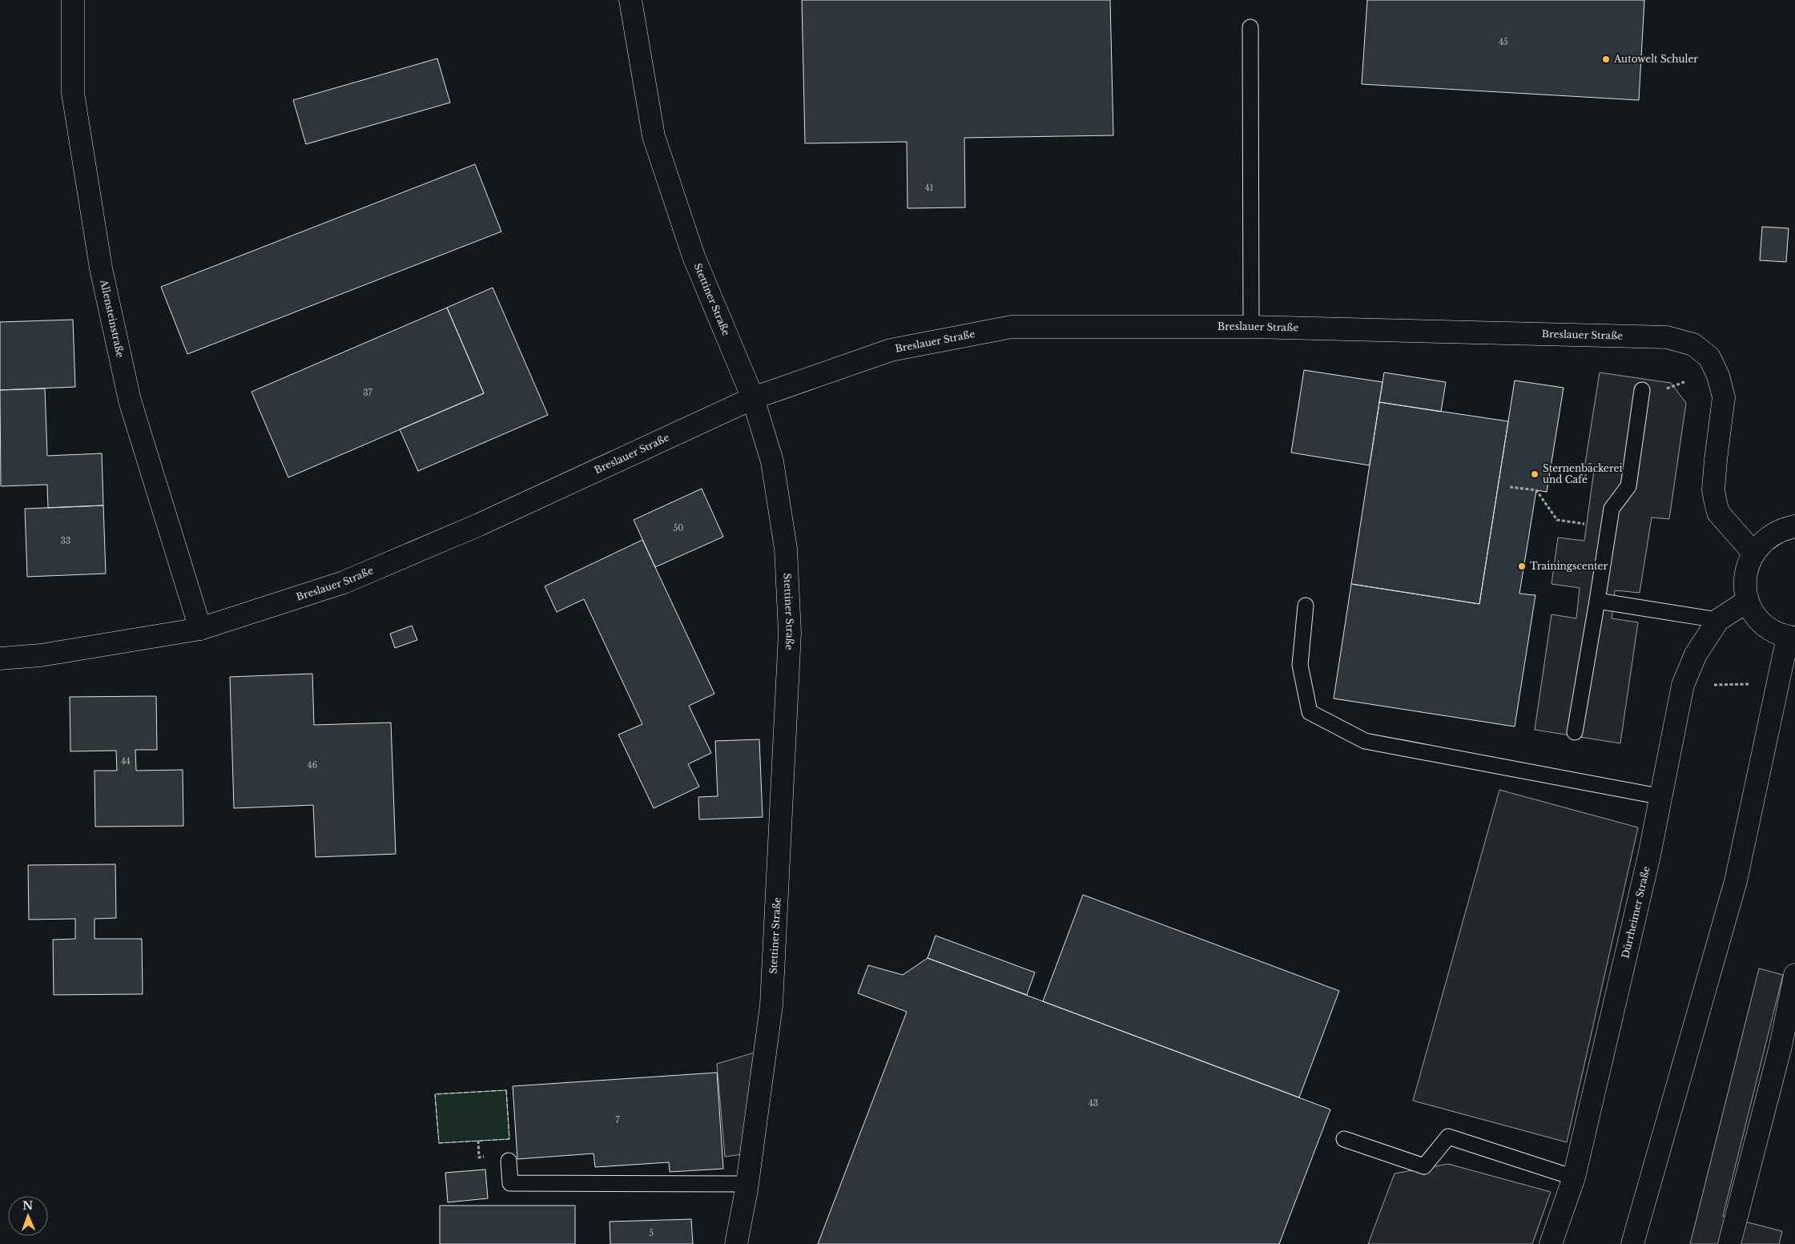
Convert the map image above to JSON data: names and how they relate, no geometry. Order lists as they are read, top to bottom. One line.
{"streets":{"street":["Stettiner Straße","Allensteinstraße","Breslauer Straße","Dürrheimer Straße"]},"crossings":[["Stettiner Straße","Breslauer Straße"],["Allensteinstraße","Breslauer Straße"]],"places":["Autowelt Schuler","Sternenbäckerei und Café","Trainingscenter"],"house_numbers":["45","41","37","50","33","44","46","43","7","5"],"north":"top"}
